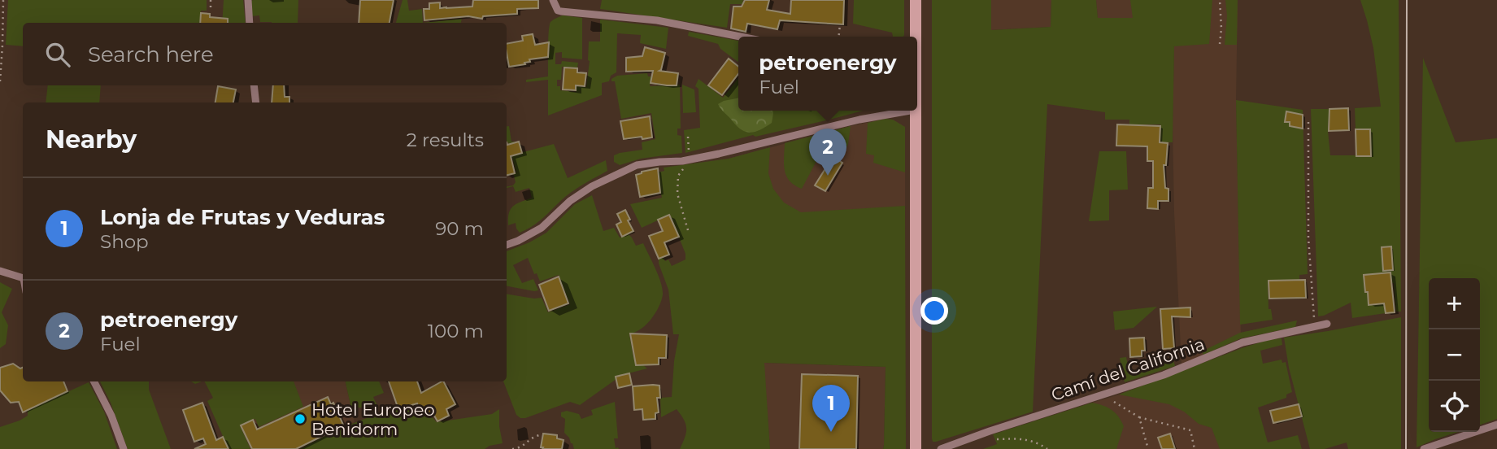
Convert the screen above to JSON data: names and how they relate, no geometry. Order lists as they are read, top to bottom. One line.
{"streets":{"lane":["Camí del California"]},"places":["Hotel Europeo Benidorm"],"page":{"search":"Search here","popup":["petroenergy","Fuel"],"heading":["Nearby","2 results"],"pins":["2","1"],"list":[{"mark":"1","name":"Lonja de Frutas y Veduras","note":"Shop","value":"90 m"},{"mark":"2","name":"petroenergy","note":"Fuel","value":"100 m"}],"map_buttons":["+","−"]}}
